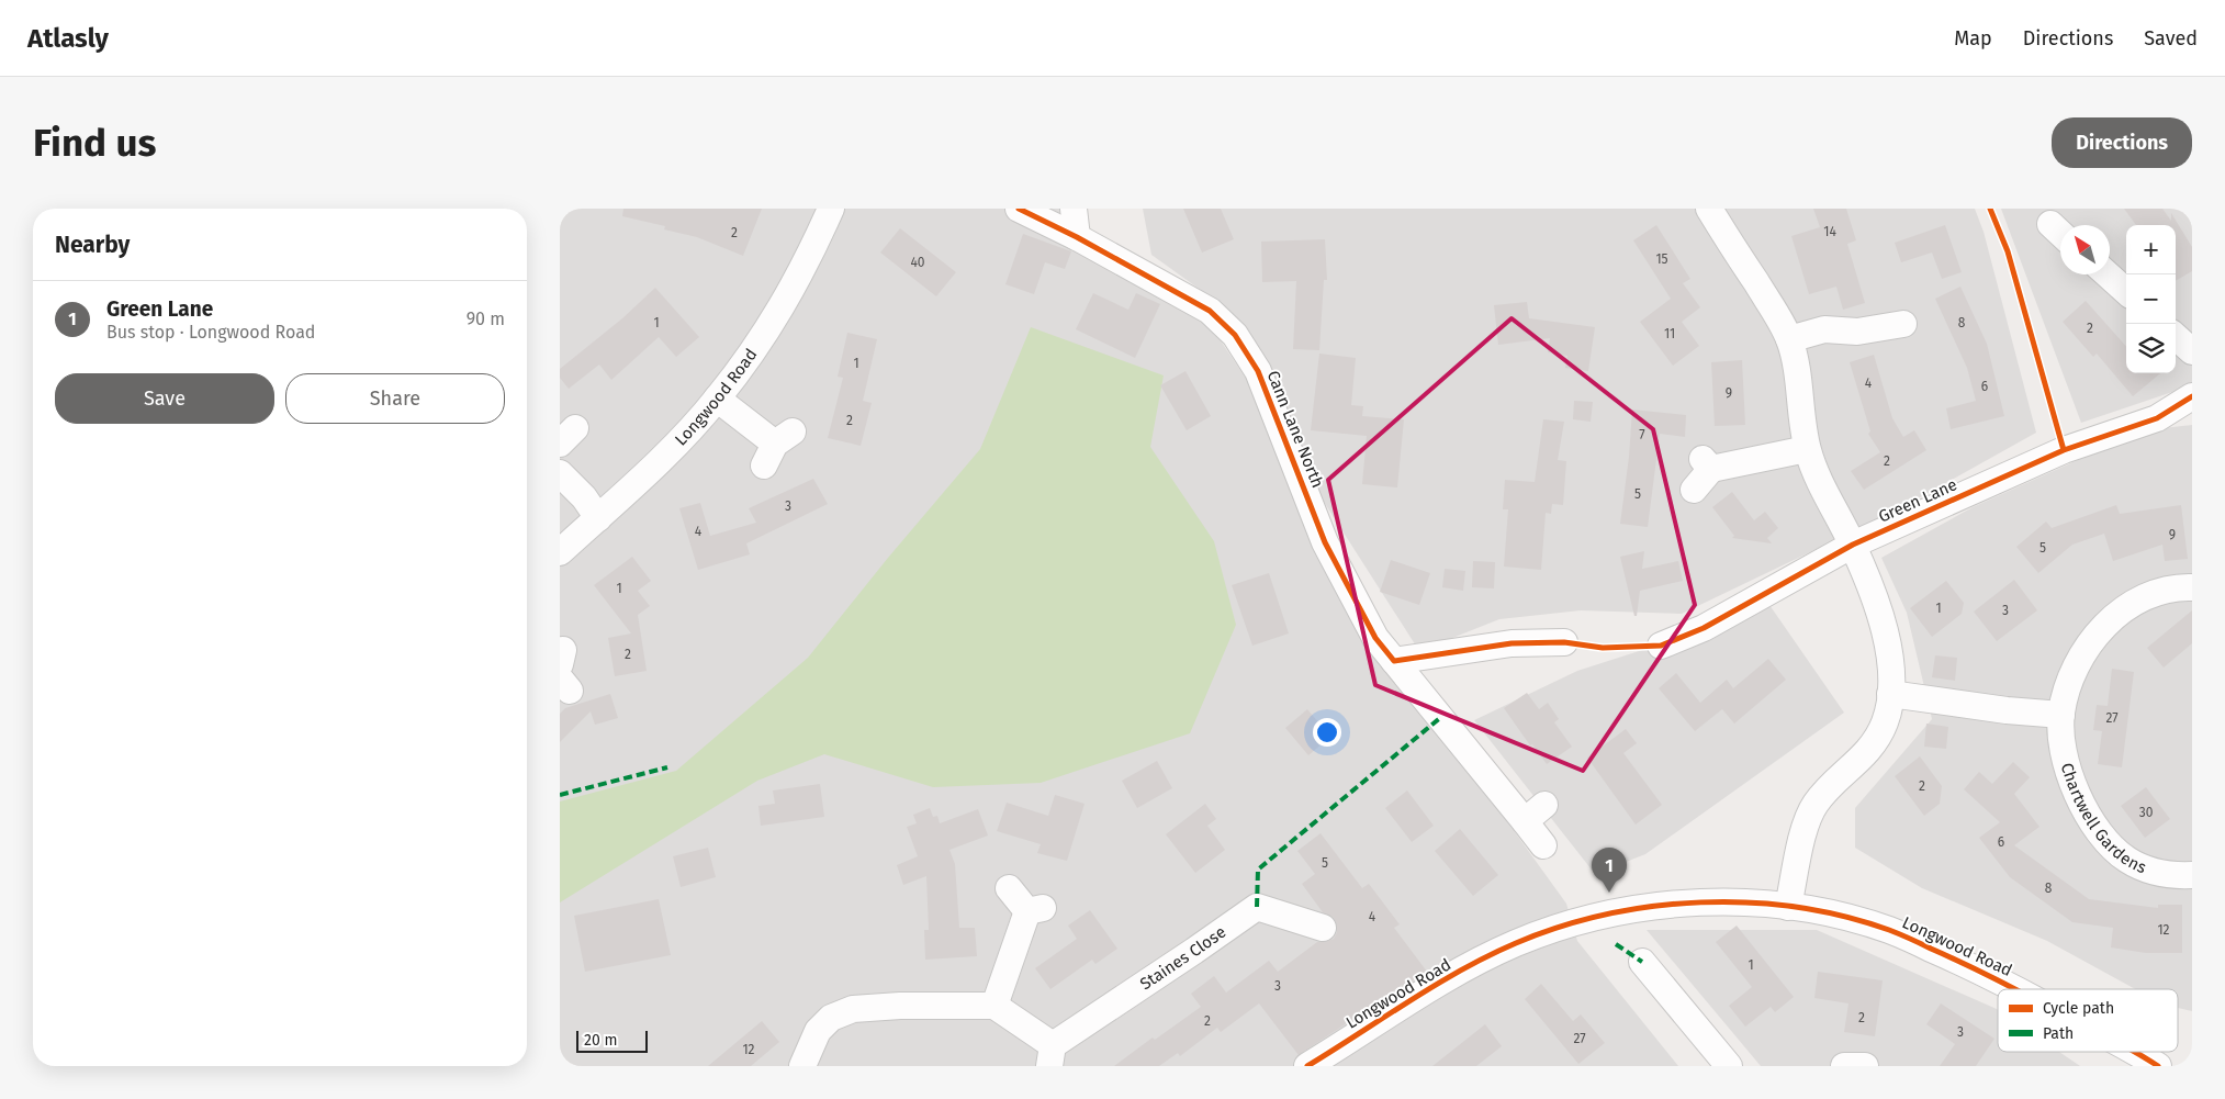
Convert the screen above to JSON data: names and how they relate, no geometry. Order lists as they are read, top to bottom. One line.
{"streets":{"street":["Longwood Road","Cann Lane North","Green Lane","Chartwell Gardens","Staines Close"]},"house_numbers":["14","2","15","40","1","8","2","11","1","4","6","9","2","7","2","5","3","4","9","5","1","1","3","2","27","2","30","6","5","8","4","12","1","3","2","2","3","27","12"],"legend":["Cycle path","Path"],"scale_bar":"20 m","north":"top left","page":{"header":"Atlasly","nav":["Map","Directions","Saved"],"buttons":["Directions",["Save","Share"]],"title":"Find us","heading":"Nearby","map_buttons":["+","−"],"list":[{"mark":"1","name":"Green Lane","note":"Bus stop · Longwood Road","value":"90 m"}],"pins":"1","scale":"20 m"}}
